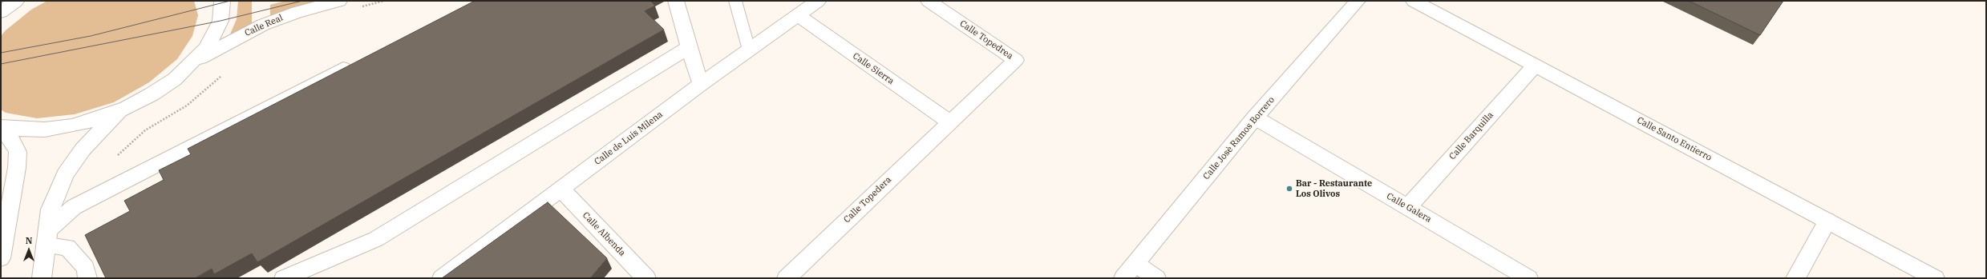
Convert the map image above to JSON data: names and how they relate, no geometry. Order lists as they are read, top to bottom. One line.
{"streets":{"street":["Calle Real","Calle Topedrea","Calle Sierra","Calle Barquilla","Calle de Luis Milena","Calle Josè Ramos Borrero","Calle Santo Entierro","Calle Topedera","Calle Galera","Calle Albenda"]},"crossings":[["Calle Topedrea","Calle Sierra"],["Calle Topedrea","Calle Topedera"],["Calle Sierra","Calle de Luis Milena"],["Calle Sierra","Calle Topedera"],["Calle Barquilla","Calle Santo Entierro"],["Calle Barquilla","Calle Galera"],["Calle de Luis Milena","Calle Albenda"],["Calle Josè Ramos Borrero","Calle Galera"]],"places":["Bar - Restaurante Los Olivos"],"north":"top"}
